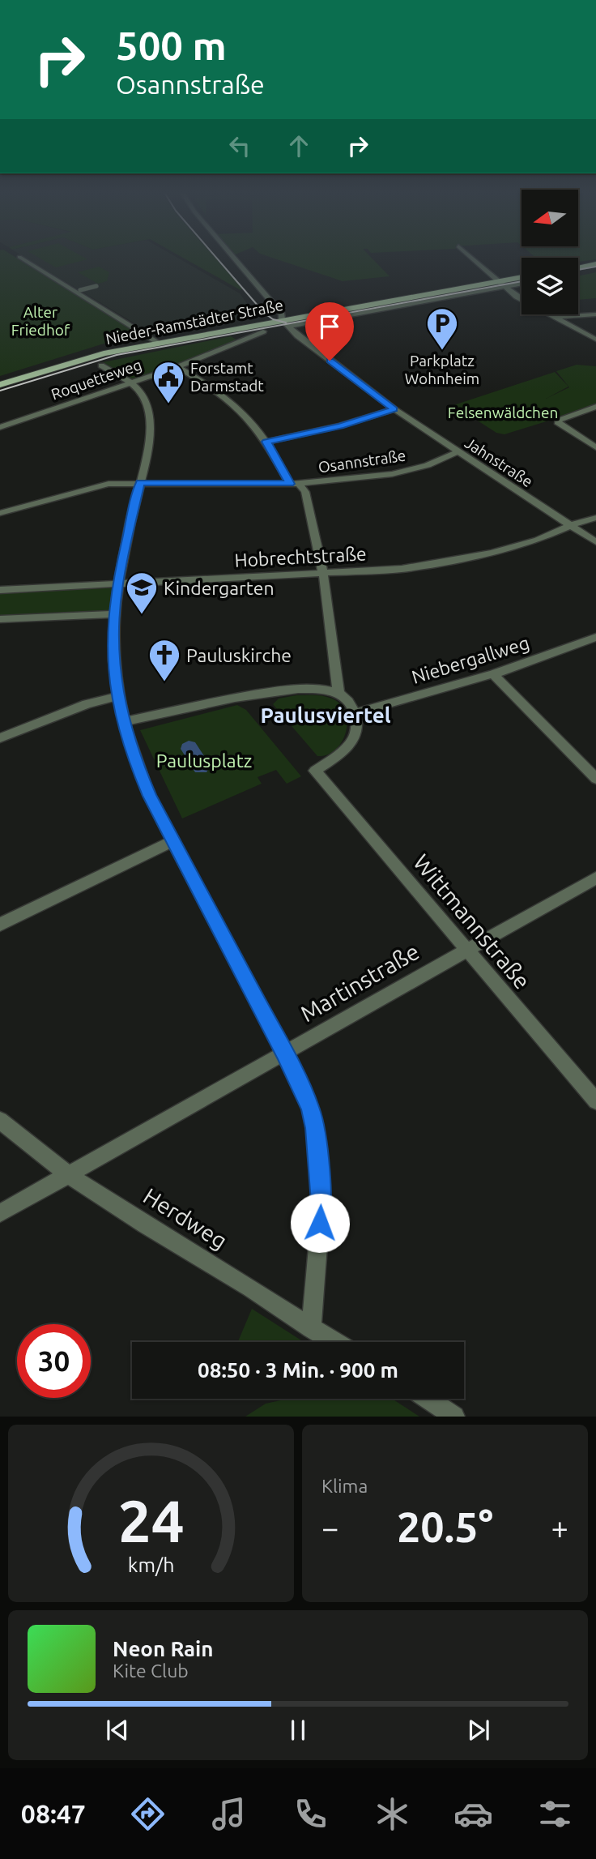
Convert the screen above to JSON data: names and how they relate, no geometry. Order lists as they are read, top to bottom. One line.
{"streets":{"main road":["Nieder-Ramstädter Straße"],"street":["Roquetteweg","Osannstraße","Jahnstraße","Hobrechtstraße","Niebergallweg","Wittmannstraße","Martinstraße","Herdweg"]},"crossings":[["Nieder-Ramstädter Straße","Jahnstraße"],["Osannstraße","Jahnstraße"],["Jahnstraße","Hobrechtstraße"],["Niebergallweg","Wittmannstraße"],["Wittmannstraße","Martinstraße"],["Martinstraße","Herdweg"]],"districts":["Paulusviertel"],"parks":["Alter Friedhof","Felsenwäldchen","Paulusplatz"],"places":{"parking":["Parkplatz Wohnheim"],"public building":["Forstamt Darmstadt"],"school or university":["Kindergarten"],"church":["Pauluskirche"]},"north":"left","page":{"turn":["500 m","Osannstraße"],"limit":"30","trip":"08:50 · 3 Min. · 900 m","tile":"Klima","heat":["−","20.5°","+"],"song":["Neon Rain","Kite Club"],"tabs":"08:47","gauge":["24","km/h"]}}
